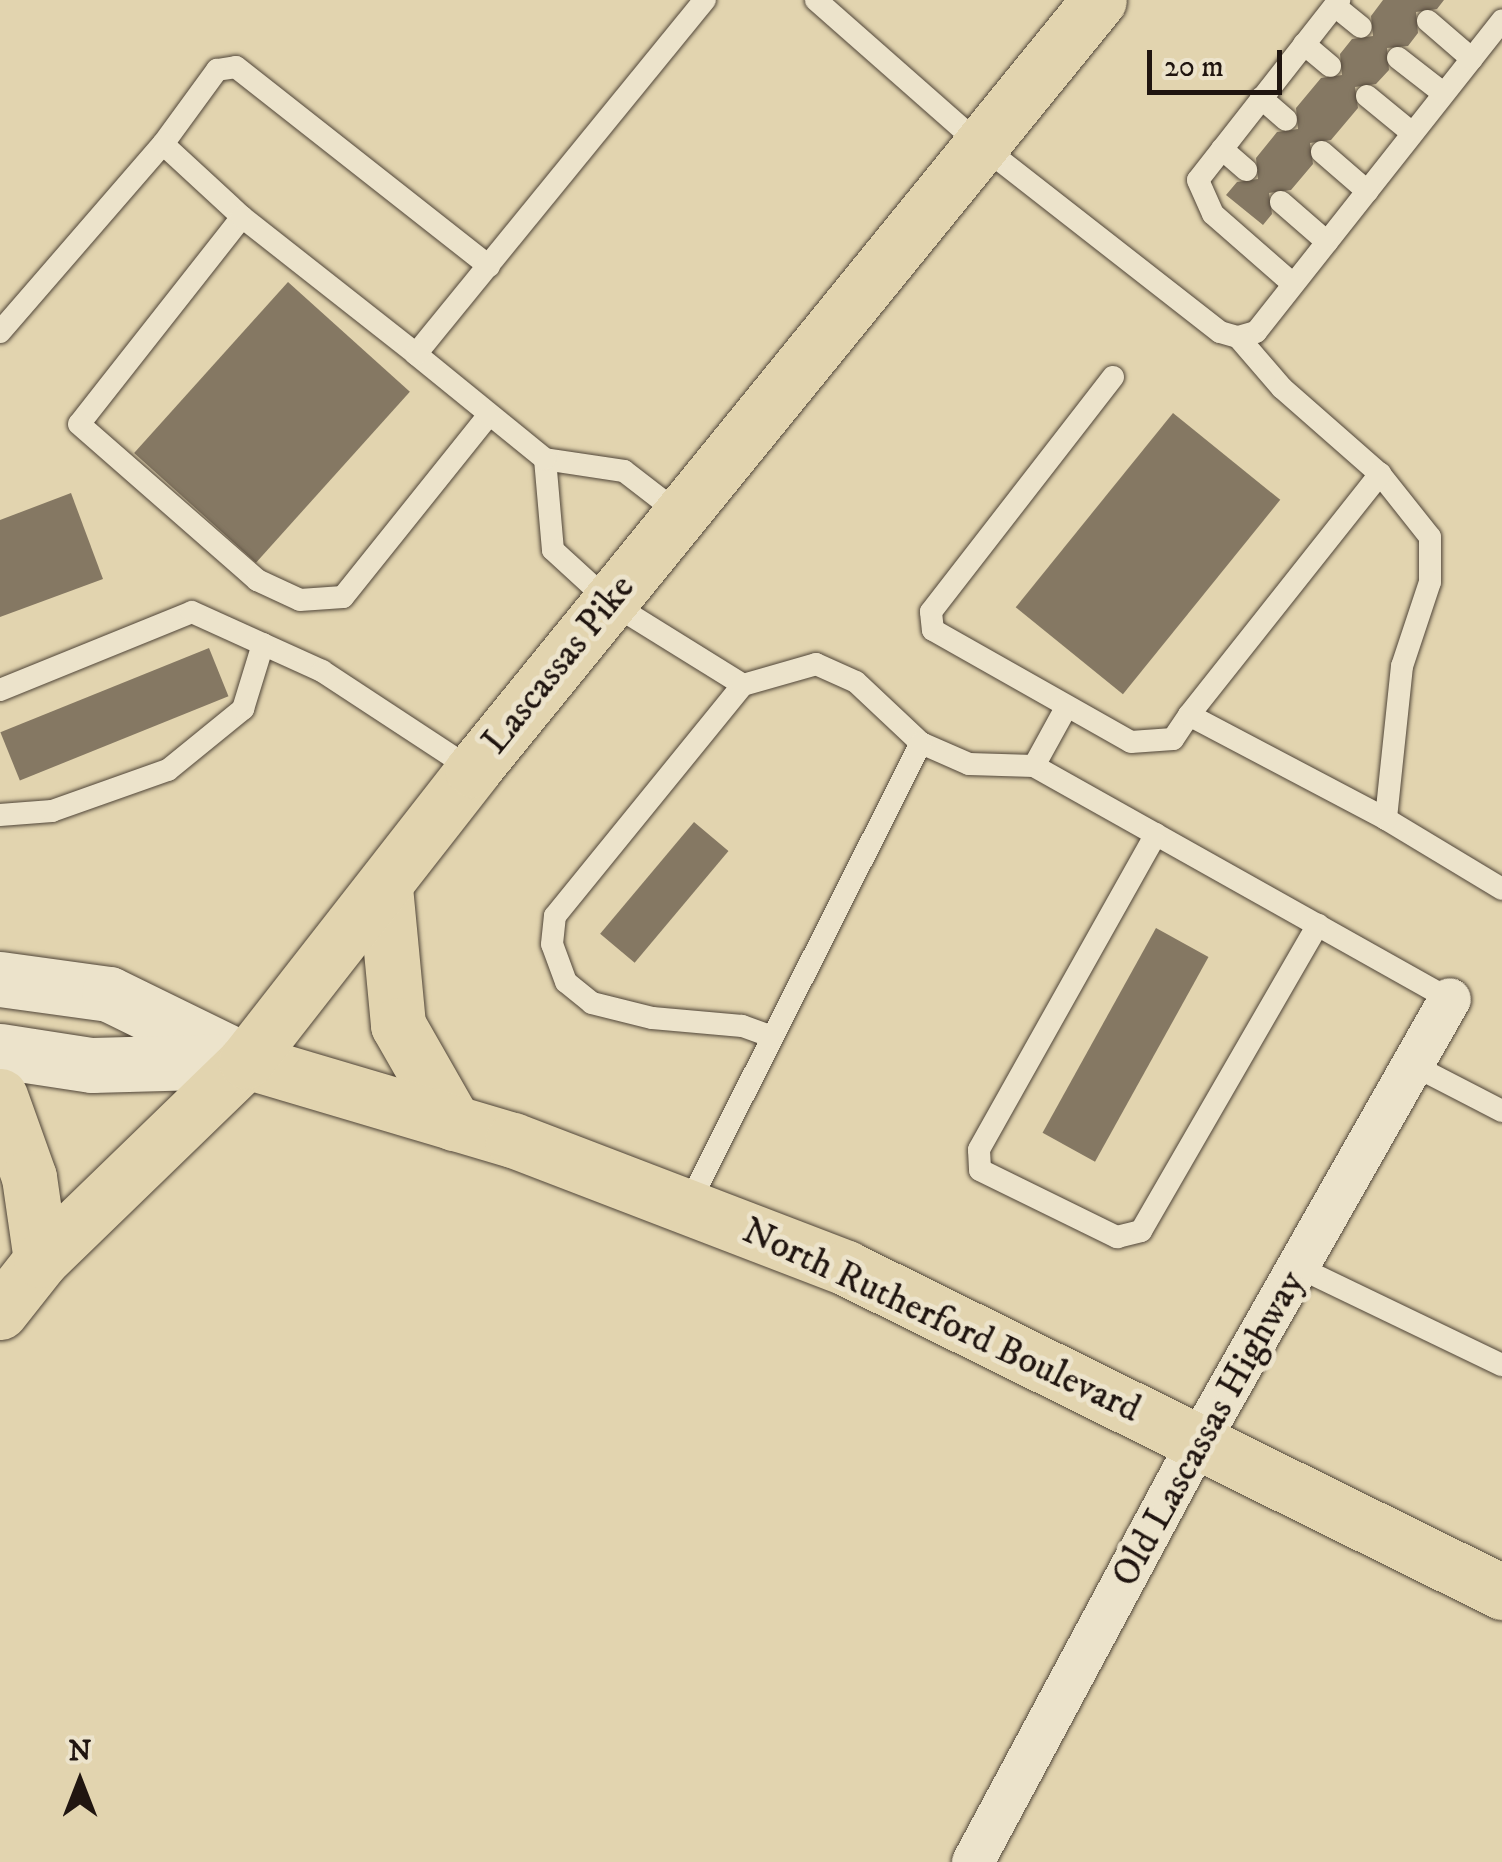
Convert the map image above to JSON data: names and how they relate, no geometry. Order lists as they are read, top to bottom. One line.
{"streets":{"main road":["Lascassas Pike","North Rutherford Boulevard"],"street":["Old Lascassas Highway"]},"crossings":[["Lascassas Pike","North Rutherford Boulevard"],["North Rutherford Boulevard","Old Lascassas Highway"]],"scale_bar":"20 m","north":"top"}
